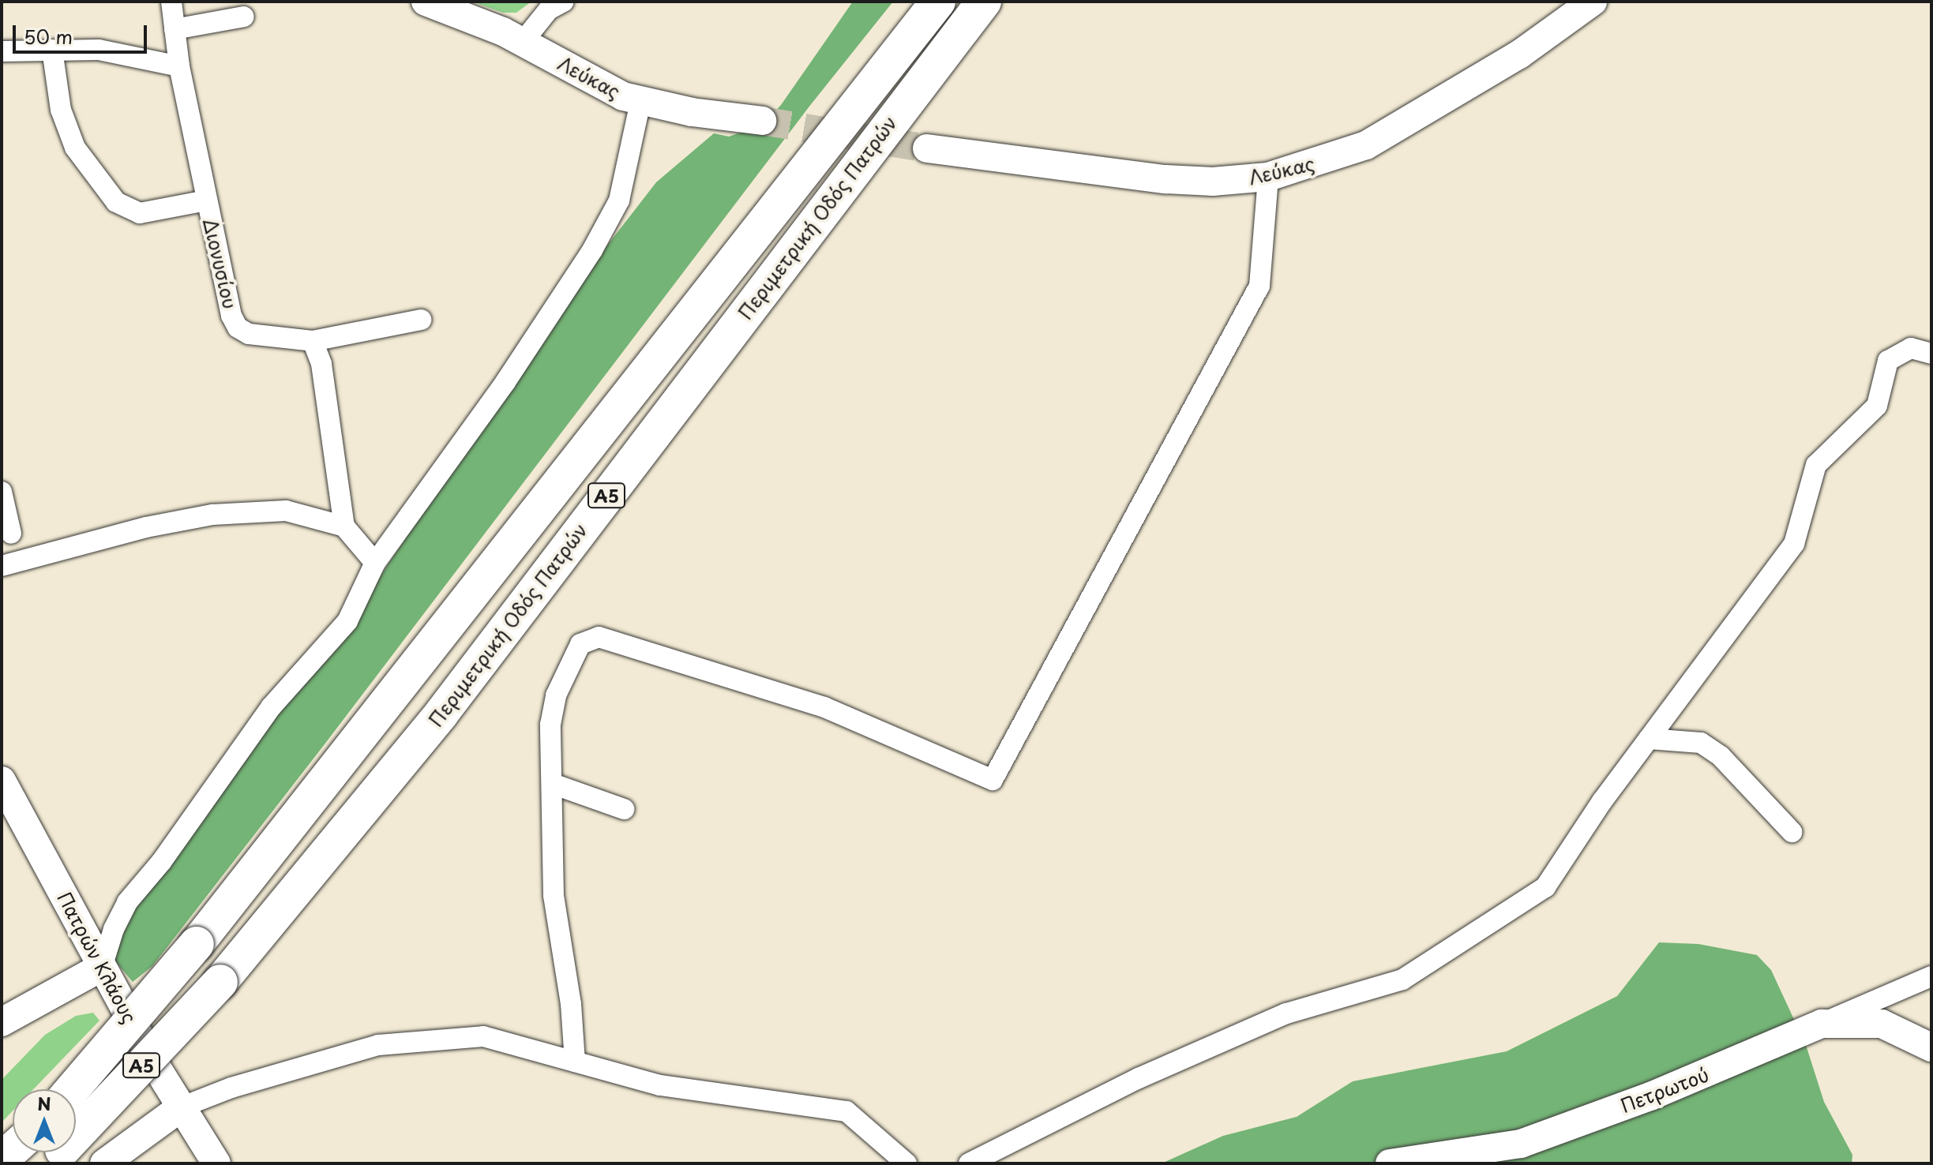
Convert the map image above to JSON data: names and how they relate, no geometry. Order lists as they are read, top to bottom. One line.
{"streets":{"highway":["Περιμετρική Οδός Πατρών","Α5"],"street":["Λεύκας","Διονυσίου","Πατρών Κλάους","Πετρωτού"]},"scale_bar":"50 m","north":"top"}
